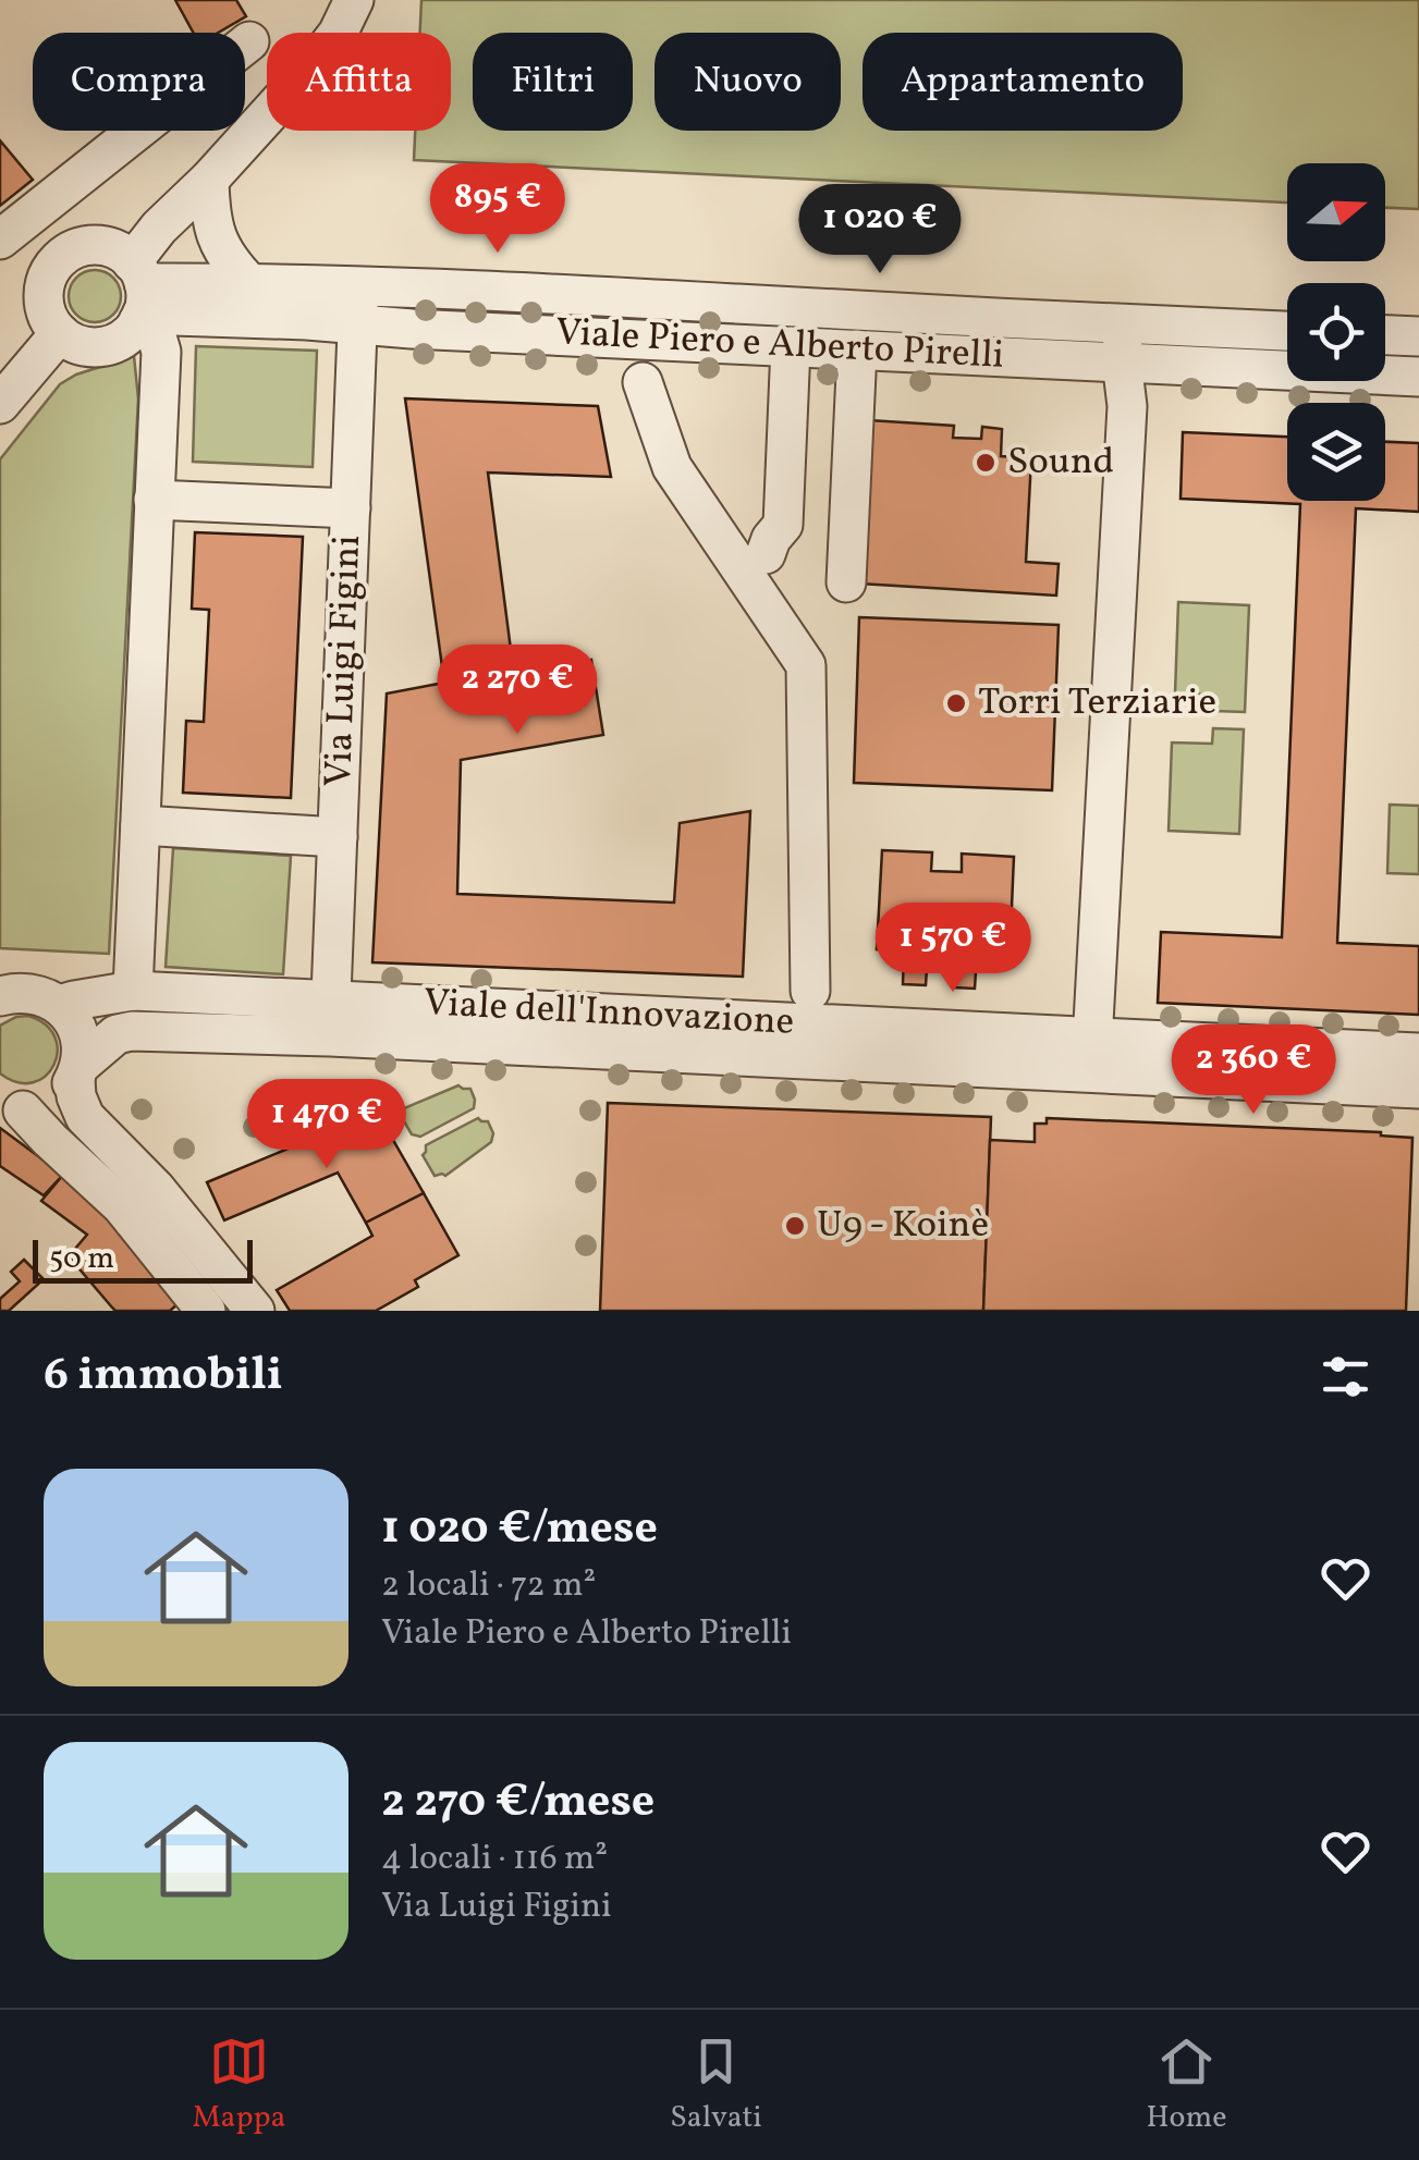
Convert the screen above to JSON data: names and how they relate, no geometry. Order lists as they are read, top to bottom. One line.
{"streets":{"street":["Viale Piero e Alberto Pirelli","Via Luigi Figini","Viale dell'Innovazione"]},"crossings":[["Viale Piero e Alberto Pirelli","Via Luigi Figini"],["Via Luigi Figini","Viale dell'Innovazione"]],"places":["Sound","Torri Terziarie","U9 - Koinè"],"scale_bar":"50 m","north":"right","page":{"chip":["Compra","Affitta","Filtri","Nuovo","Appartamento"],"price":["895 €","1 020 €","2 270 €","1 570 €","2 360 €","1 470 €"],"scale":"50 m","heading":"6 immobili","list":[{"name":"1 020 €/mese","note":"2 locali · 72 m² · Viale Piero e Alberto Pirelli"},{"name":"2 270 €/mese","note":"4 locali · 116 m² · Via Luigi Figini"}],"tabs":["Mappa","Salvati","Home"]}}
